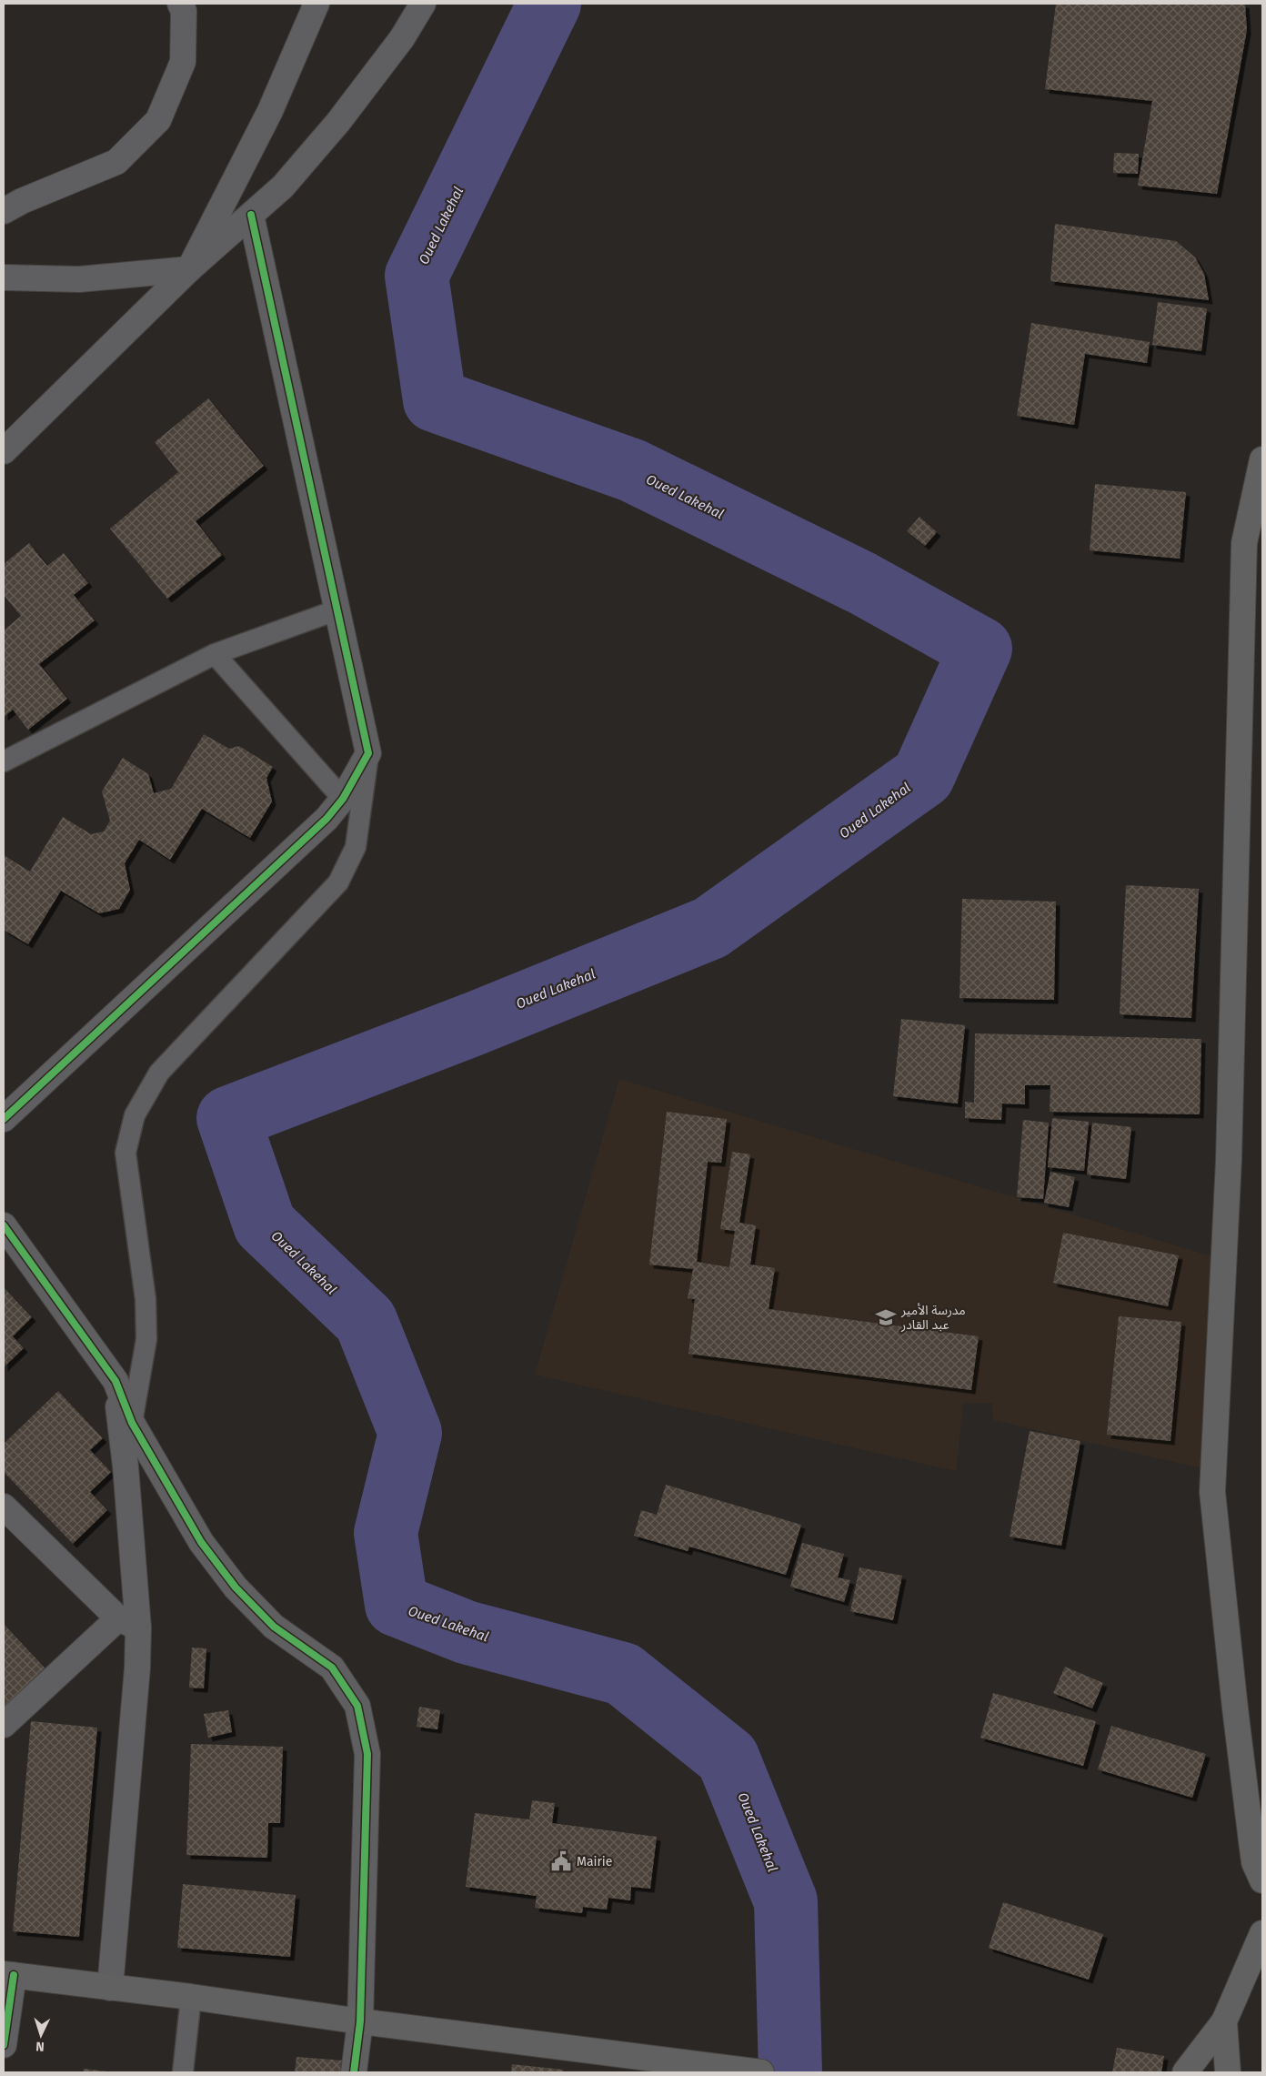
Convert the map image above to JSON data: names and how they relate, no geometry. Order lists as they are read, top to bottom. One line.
{"water":["Oued Lakehal"],"places":{"school or university":["مدرسة الأمير عبد القادر"],"public building":["Mairie"]},"north":"bottom"}
